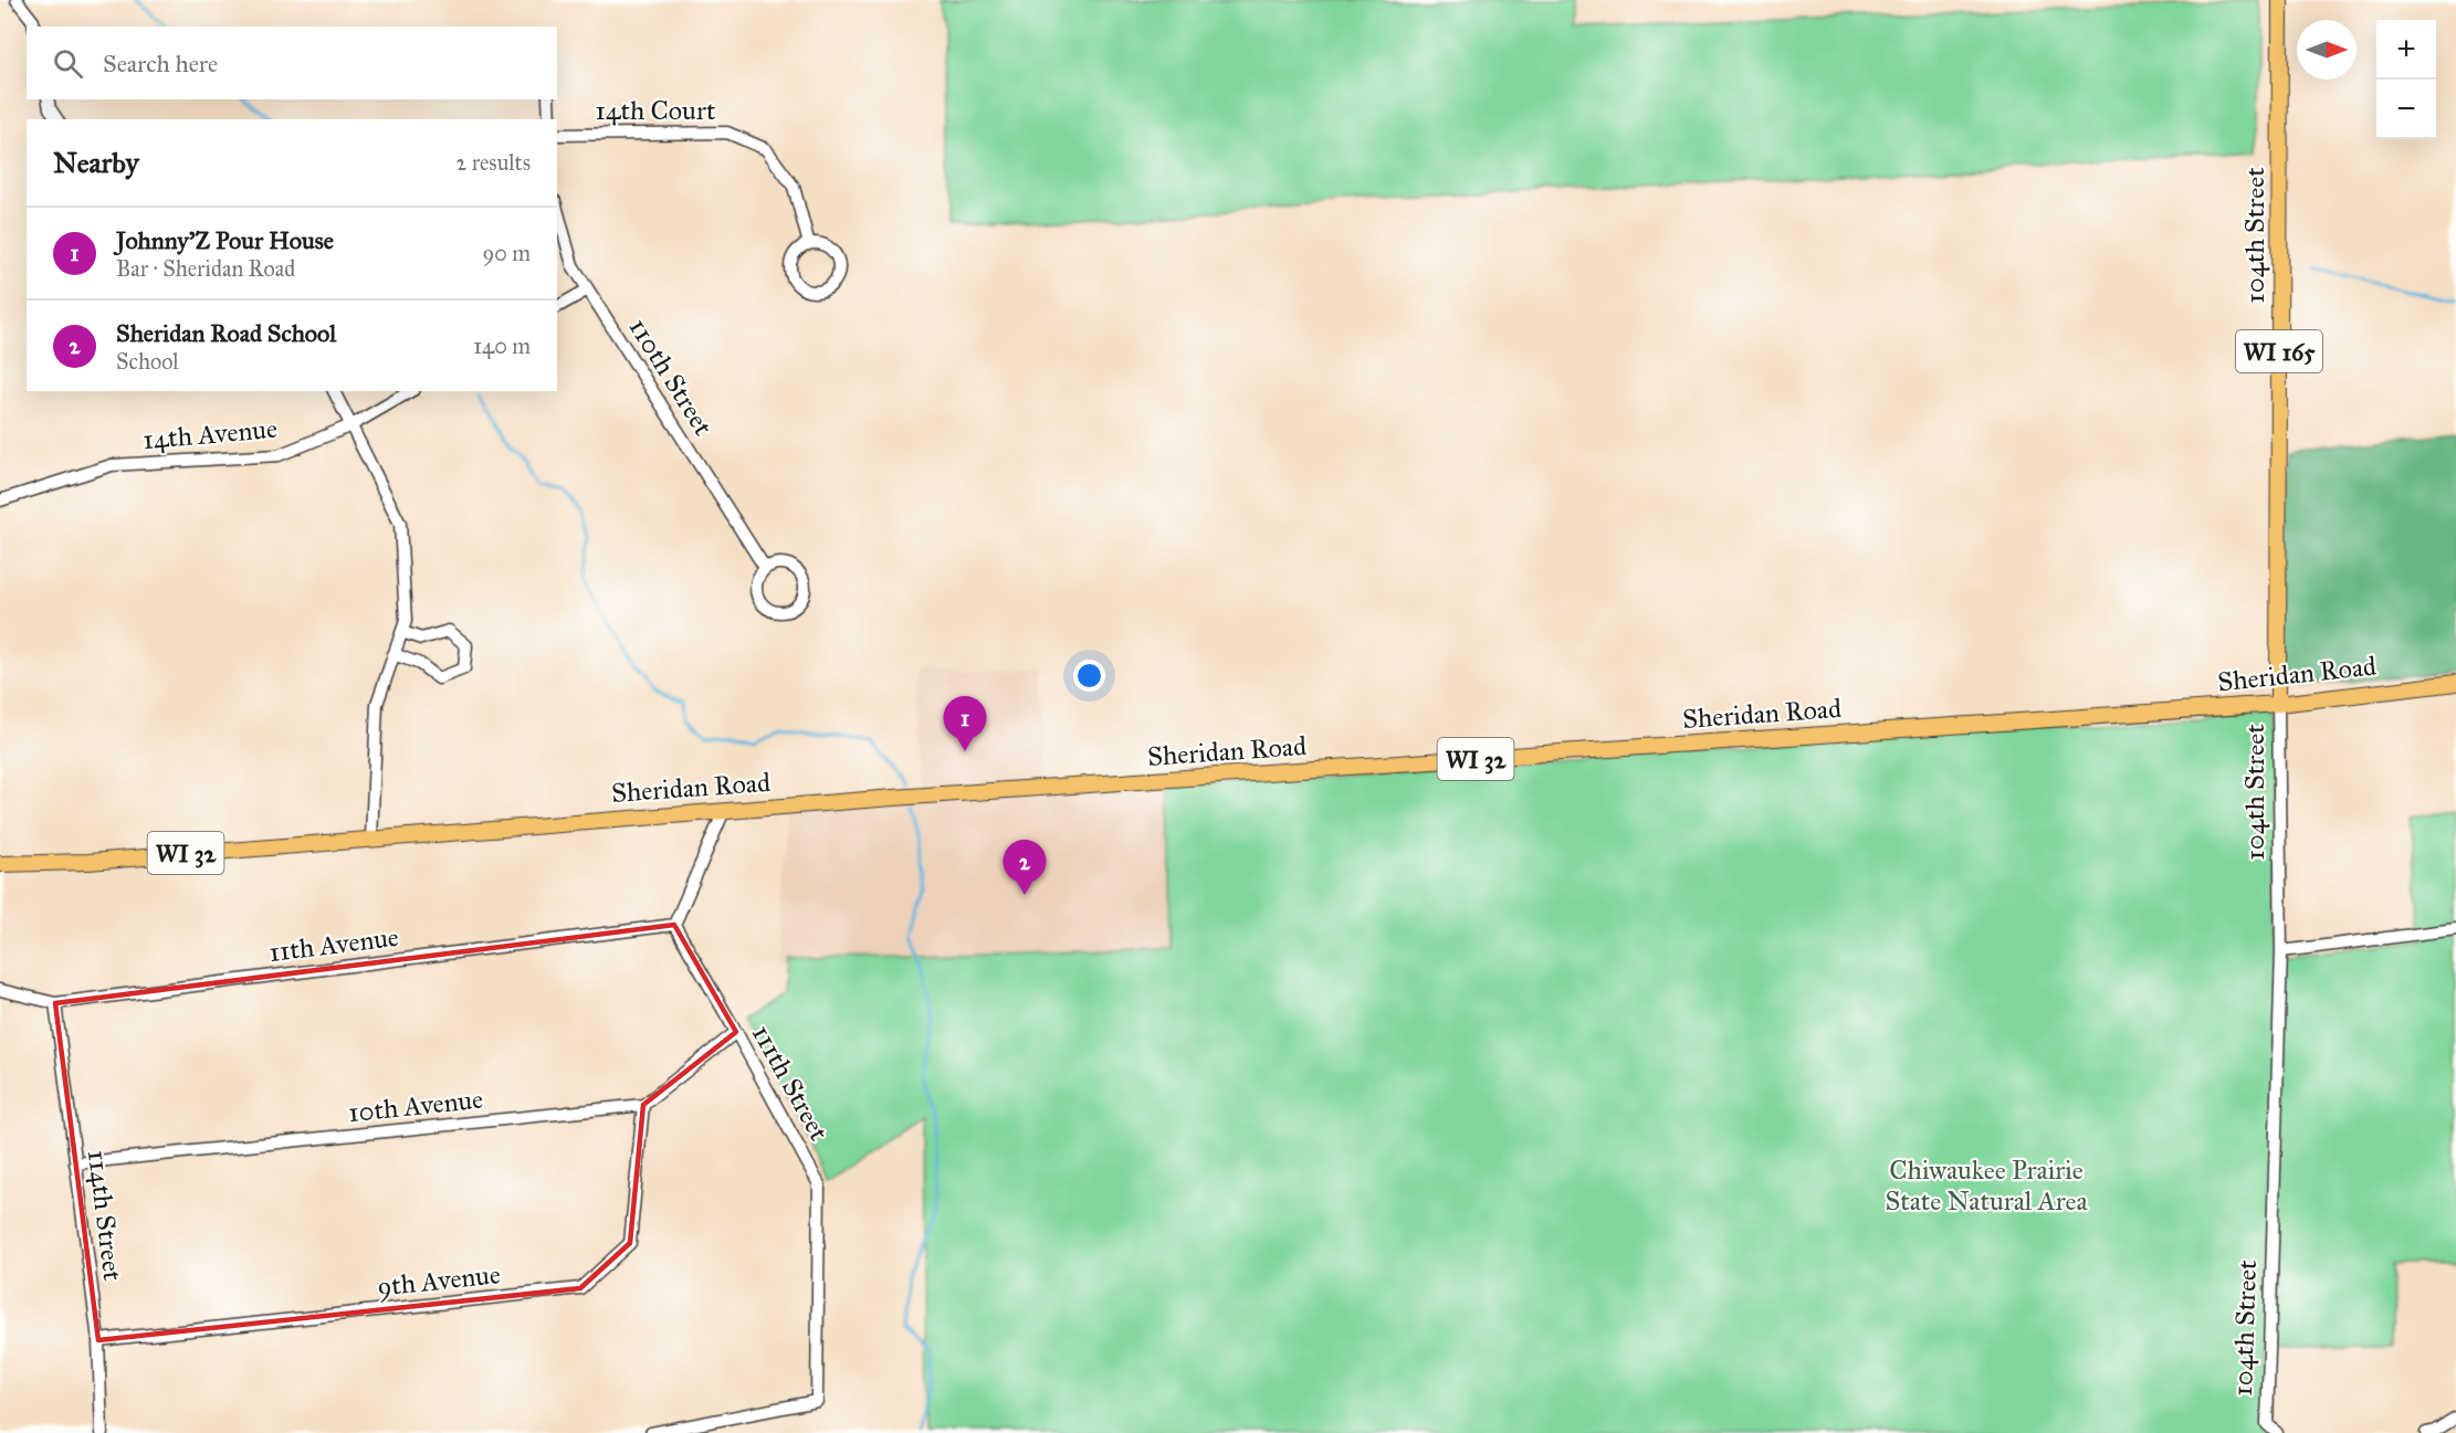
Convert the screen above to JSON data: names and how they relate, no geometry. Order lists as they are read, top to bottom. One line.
{"streets":{"main road":["104th Street","WI 165","Sheridan Road","WI 32"],"street":["14th Court","110th Street","14th Avenue","11th Avenue","111th Street","10th Avenue","114th Street","9th Avenue"]},"crossings":[["104th Street","Sheridan Road"],["11th Avenue","111th Street"],["11th Avenue","114th Street"],["10th Avenue","114th Street"],["10th Avenue","9th Avenue"],["114th Street","9th Avenue"]],"parks":["Chiwaukee Prairie State Natural Area"],"north":"right","page":{"map_buttons":["+","−"],"search":"Search here","heading":["Nearby","2 results"],"list":[{"mark":"1","name":"Johnny'Z Pour House","note":"Bar · Sheridan Road","value":"90 m"},{"mark":"2","name":"Sheridan Road School","note":"School","value":"140 m"}],"pins":["1","2"]}}
